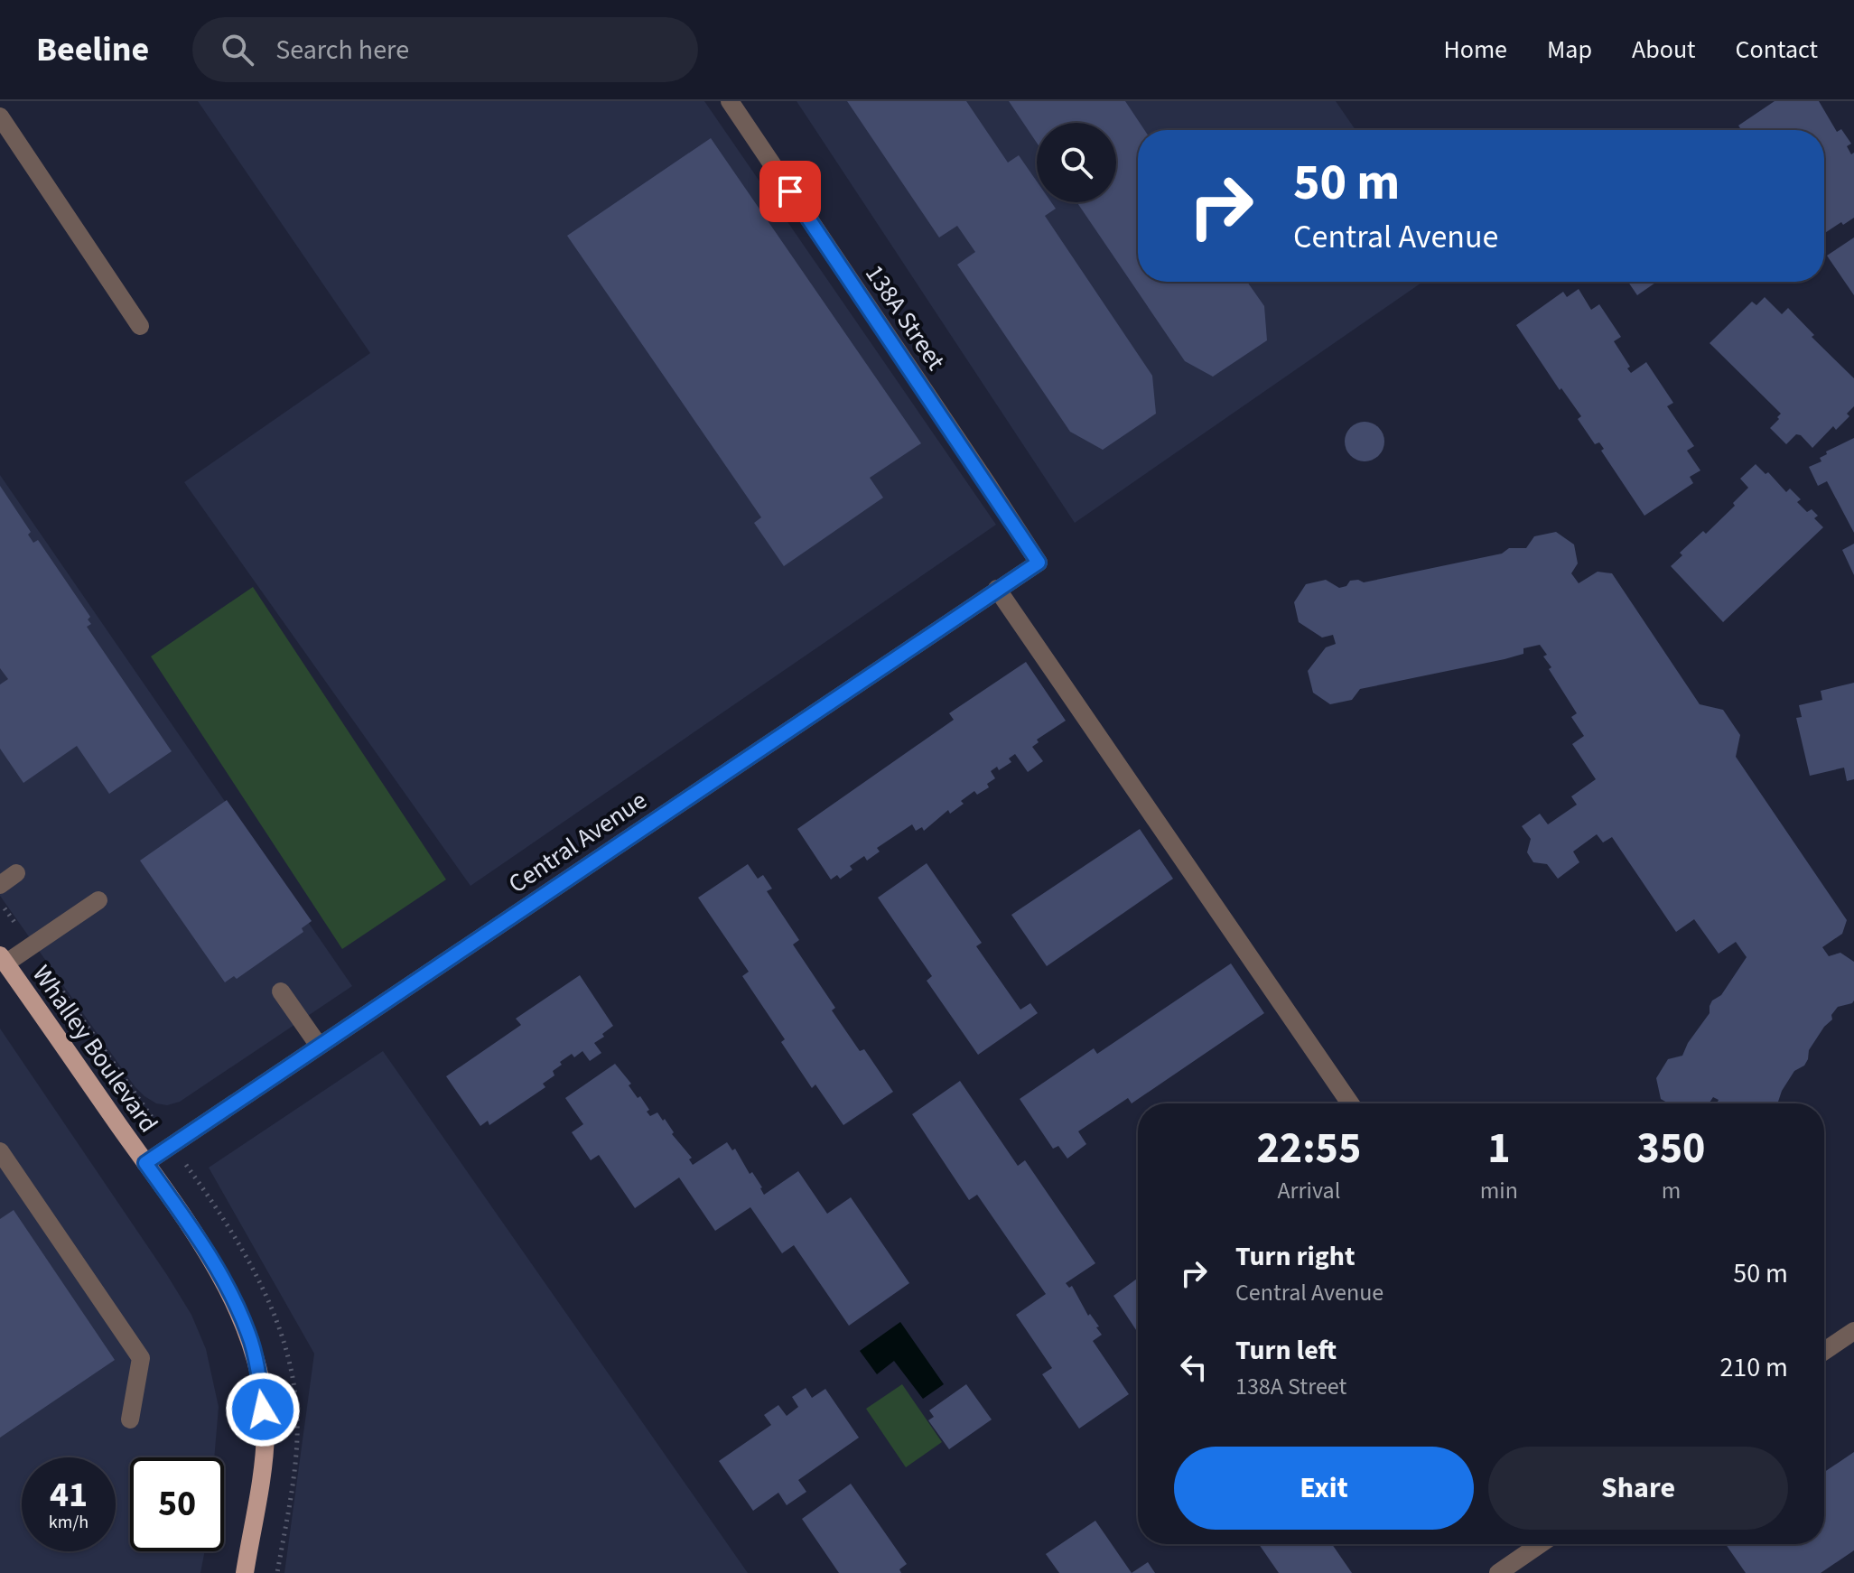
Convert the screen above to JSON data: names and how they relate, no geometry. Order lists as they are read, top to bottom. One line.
{"streets":{"main road":["Whalley Boulevard"],"street":["138A Street","Central Avenue"]},"crossings":[["138A Street","Central Avenue"],["Central Avenue","Whalley Boulevard"]],"page":{"header":"Beeline","search":"Search here","nav":["Home","Map","About","Contact"],"turn":["50 m","Central Avenue"],"eta":["22:55","Arrival","1","min","350","m"],"list":[{"name":"Turn right","note":"Central Avenue","value":"50 m"},{"name":"Turn left","note":"138A Street","value":"210 m"}],"buttons":["Exit","Share"],"speed":"41 km/h","limit":"50"}}
